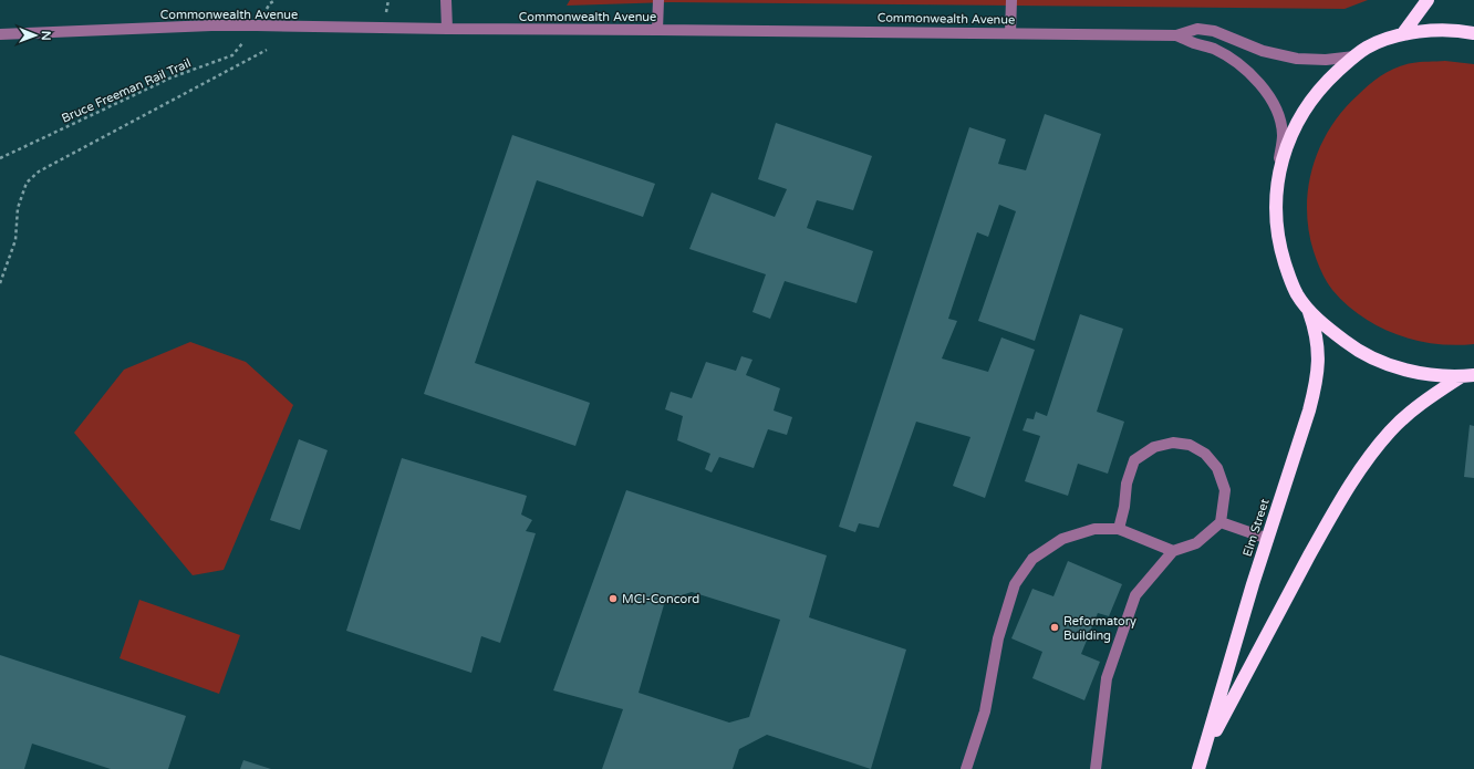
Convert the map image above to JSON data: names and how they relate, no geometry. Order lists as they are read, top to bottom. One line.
{"streets":{"highway":["Elm Street"],"street":["Commonwealth Avenue"],"path":["Bruce Freeman Rail Trail"]},"crossings":[["Commonwealth Avenue","Bruce Freeman Rail Trail"]],"places":["MCI-Concord","Reformatory Building"],"north":"right"}
